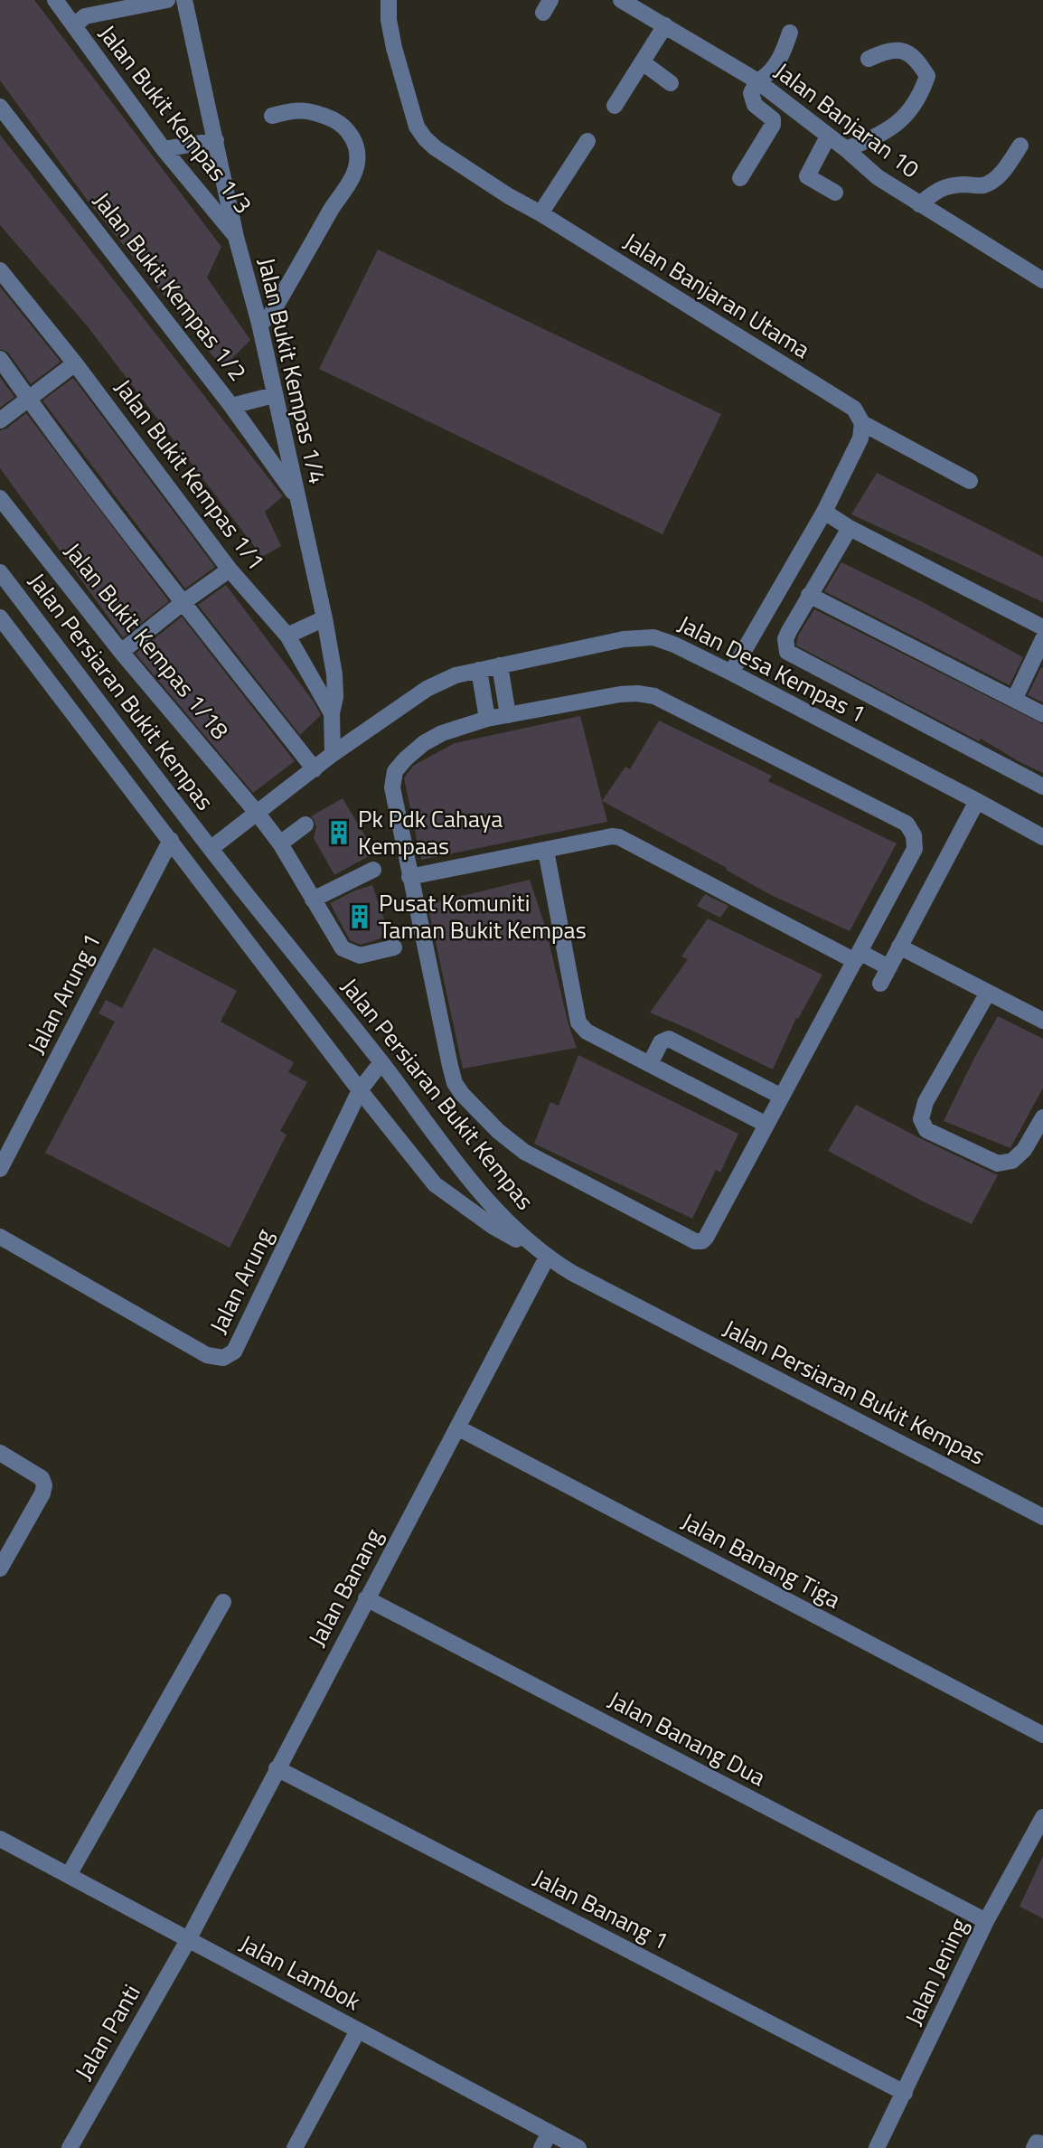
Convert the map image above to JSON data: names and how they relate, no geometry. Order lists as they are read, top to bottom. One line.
{"streets":{"street":["Jalan Bukit Kempas 1/3","Jalan Banjaran 10","Jalan Bukit Kempas 1/2","Jalan Banjaran Utama","Jalan Bukit Kempas 1/4","Jalan Bukit Kempas 1/1","Jalan Bukit Kempas 1/18","Jalan Desa Kempas 1","Jalan Persiaran Bukit Kempas","Jalan Arung 1","Jalan Arung","Jalan Banang Tiga","Jalan Banang","Jalan Banang Dua","Jalan Banang 1","Jalan Jening","Jalan Lambok","Jalan Panti"]},"crossings":[["Jalan Bukit Kempas 1/3","Jalan Bukit Kempas 1/4"],["Jalan Bukit Kempas 1/2","Jalan Bukit Kempas 1/4"],["Jalan Bukit Kempas 1/4","Jalan Bukit Kempas 1/1"],["Jalan Bukit Kempas 1/4","Jalan Desa Kempas 1"],["Jalan Bukit Kempas 1/18","Jalan Desa Kempas 1"],["Jalan Desa Kempas 1","Jalan Persiaran Bukit Kempas"],["Jalan Persiaran Bukit Kempas","Jalan Arung"],["Jalan Persiaran Bukit Kempas","Jalan Banang"],["Jalan Banang Tiga","Jalan Banang"],["Jalan Banang","Jalan Banang Dua"],["Jalan Banang","Jalan Banang 1"],["Jalan Banang","Jalan Lambok"],["Jalan Banang","Jalan Panti"],["Jalan Banang Dua","Jalan Jening"],["Jalan Banang 1","Jalan Jening"],["Jalan Lambok","Jalan Panti"]],"places":{"building":["Pk Pdk Cahaya Kempaas","Pusat Komuniti Taman Bukit Kempas"]}}
